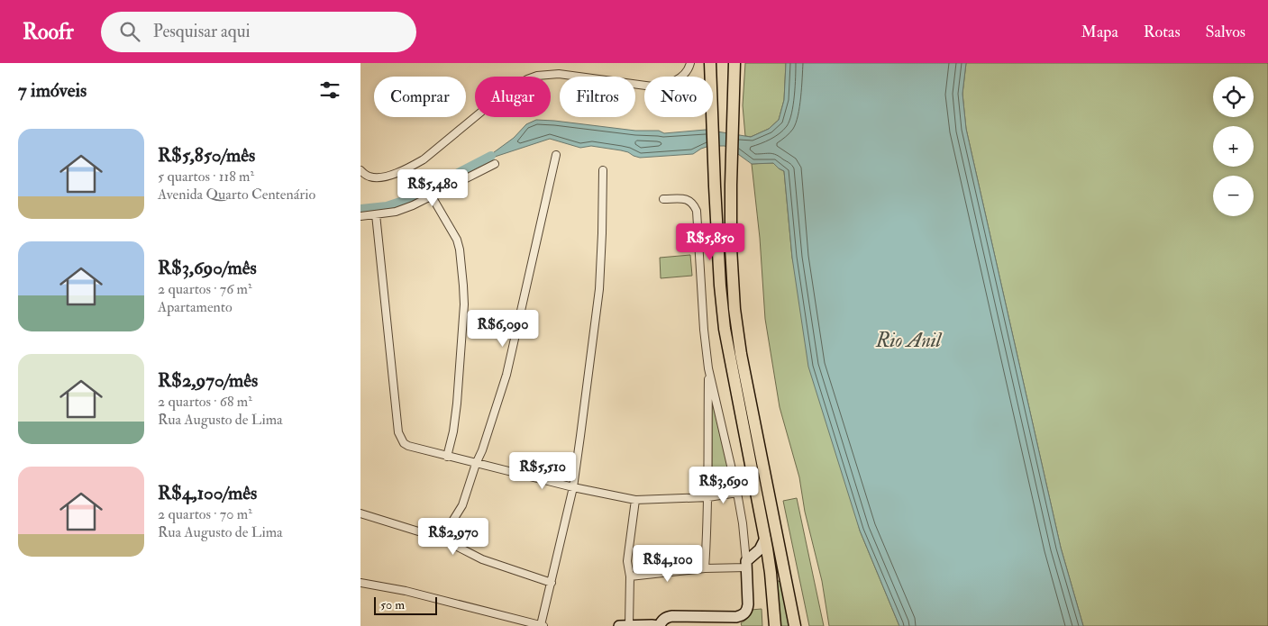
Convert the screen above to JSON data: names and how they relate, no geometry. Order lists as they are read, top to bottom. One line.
{"water":["Rio Anil"],"scale_bar":"50 m","page":{"header":"Roofr","search":"Pesquisar aqui","nav":["Mapa","Rotas","Salvos"],"heading":"7 imóveis","map_buttons":["+","−"],"chip":["Comprar","Alugar","Filtros","Novo"],"list":[{"name":"R$5,850/mês","note":"5 quartos · 118 m² · Avenida Quarto Centenário"},{"name":"R$3,690/mês","note":"2 quartos · 76 m² · Apartamento"},{"name":"R$2,970/mês","note":"2 quartos · 68 m² · Rua Augusto de Lima"},{"name":"R$4,100/mês","note":"2 quartos · 70 m² · Rua Augusto de Lima"}],"price":["R$5,480","R$5,850","R$6,090","R$5,510","R$3,690","R$2,970","R$4,100"],"scale":"50 m"}}
